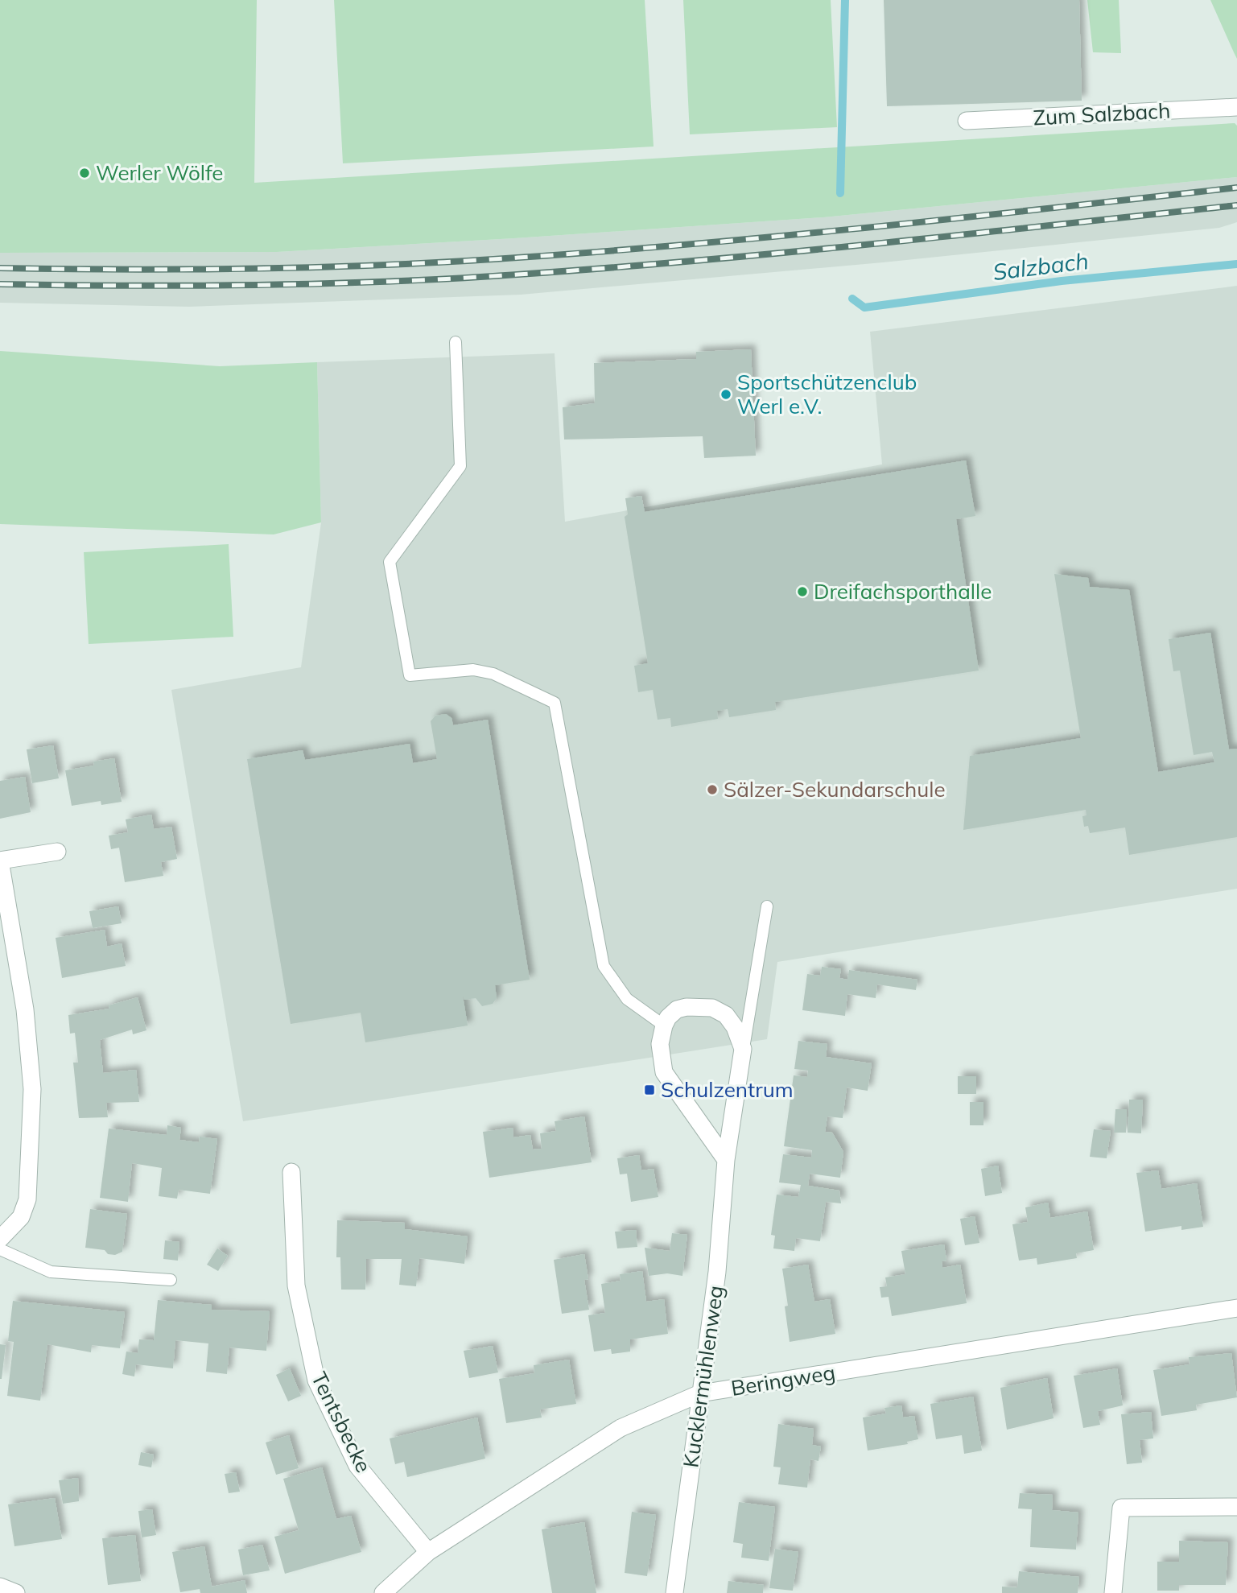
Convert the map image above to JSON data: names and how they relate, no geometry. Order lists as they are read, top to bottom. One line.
{"streets":{"street":["Zum Salzbach","Kucklermühlenweg","Beringweg","Tentsbecke"]},"crossings":[["Kucklermühlenweg","Beringweg"],["Beringweg","Tentsbecke"]],"water":["Salzbach"],"places":{"other":["Werler Wölfe","Sportschützenclub Werl e.V.","Dreifachsporthalle","Sälzer-Sekundarschule"],"transit":["Schulzentrum"]}}
